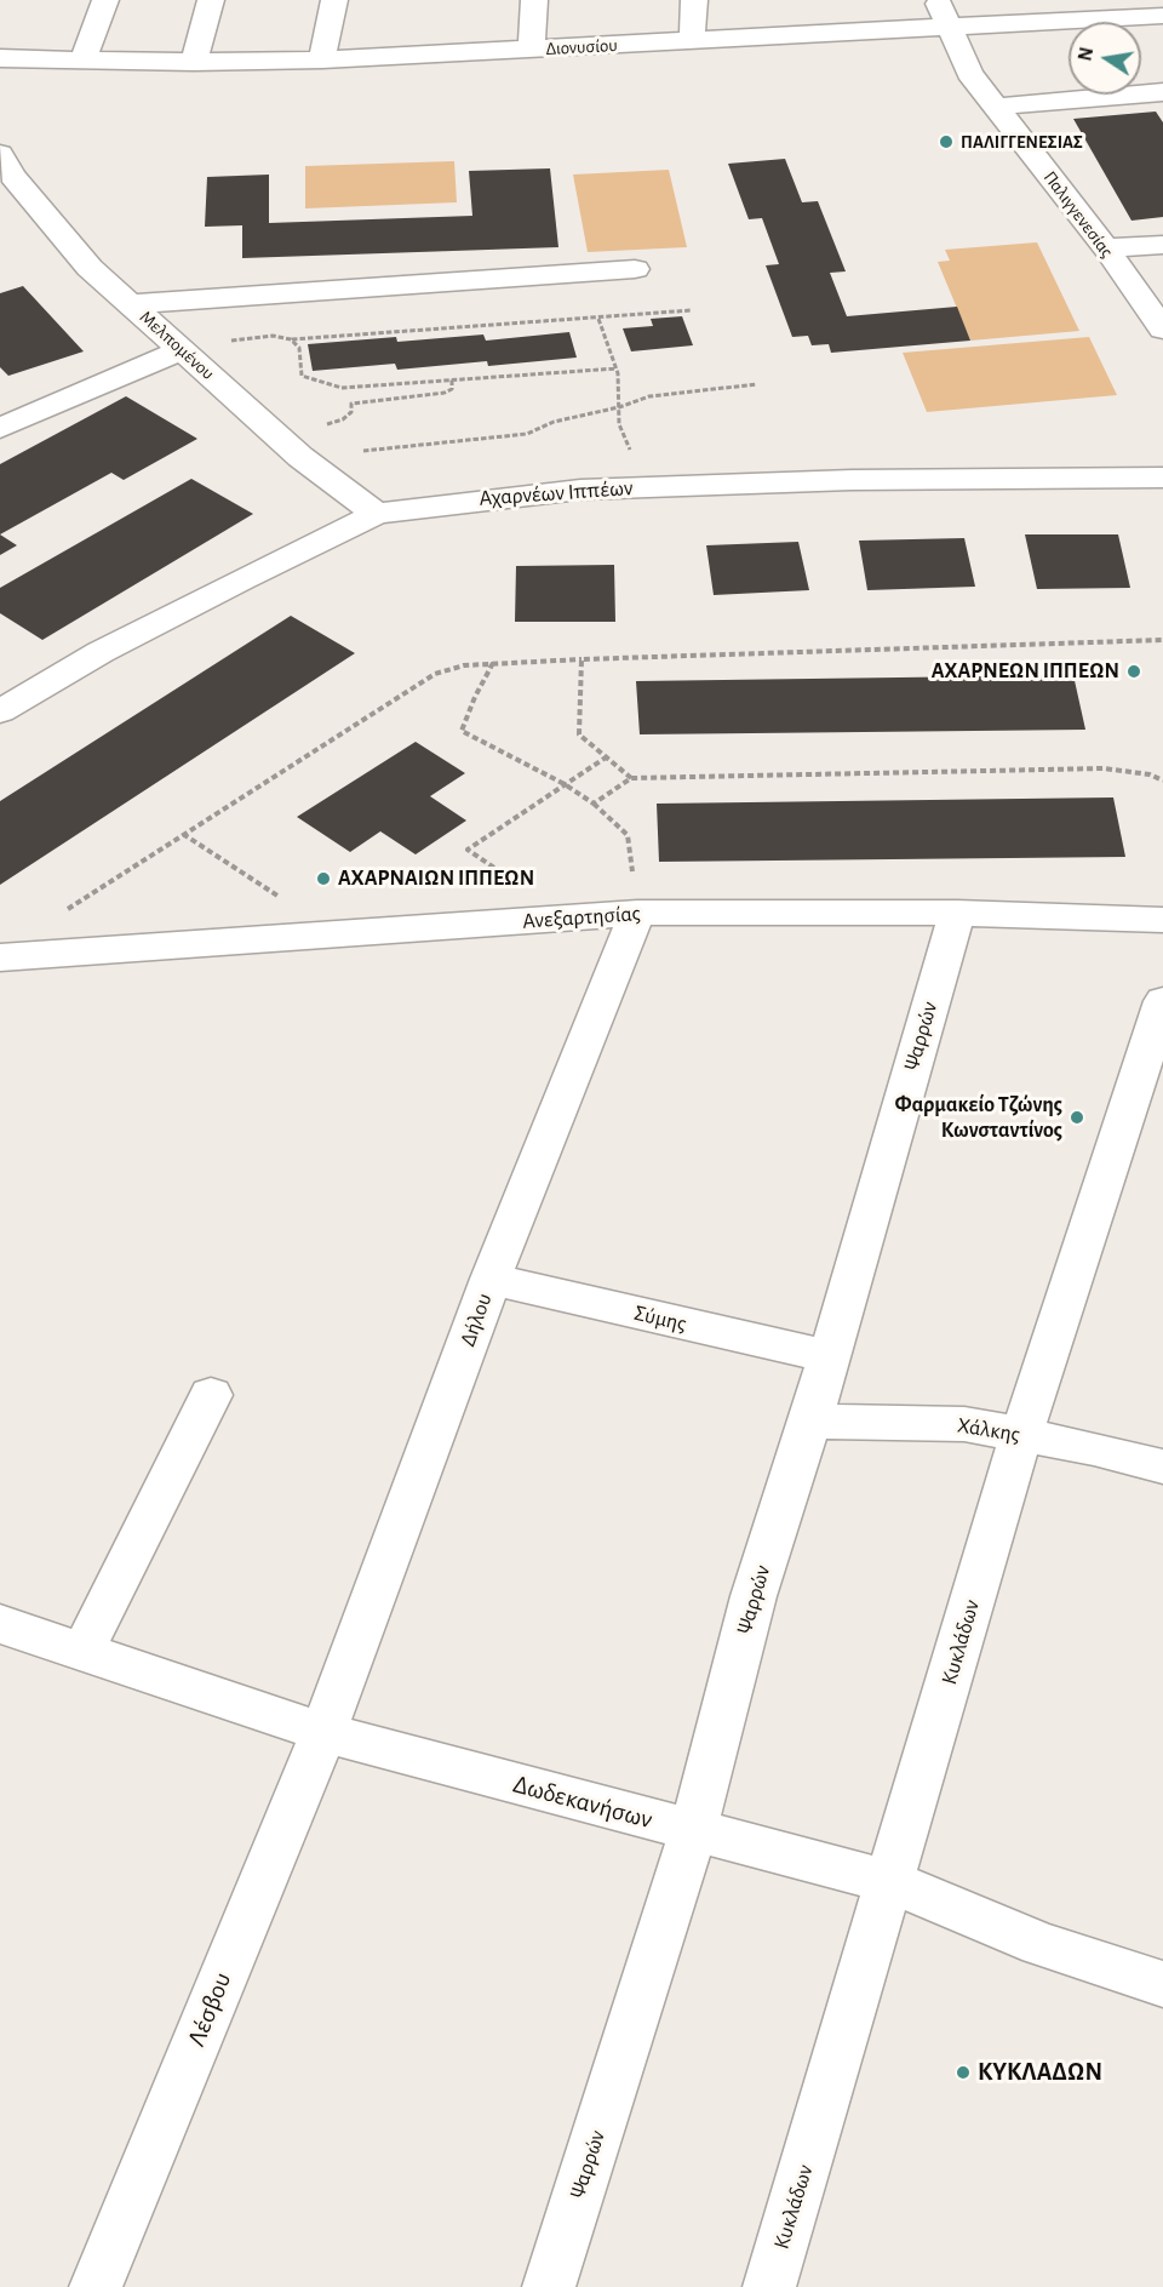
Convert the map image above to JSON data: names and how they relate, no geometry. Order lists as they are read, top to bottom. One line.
{"streets":{"street":["Διονυσίου","Παλιγγενεσίας","Μελπομένου","Αχαρνέων Ιππέων","Ανεξαρτησίας","Ψαρρών","Σύμης","Δήλου","Χάλκης","Κυκλάδων","Δωδεκανήσων","Λέσβου"]},"crossings":[["Διονυσίου","Παλιγγενεσίας"],["Μελπομένου","Αχαρνέων Ιππέων"],["Ανεξαρτησίας","Ψαρρών"],["Ανεξαρτησίας","Δήλου"],["Ψαρρών","Σύμης"],["Ψαρρών","Χάλκης"],["Ψαρρών","Δωδεκανήσων"],["Σύμης","Δήλου"],["Δήλου","Δωδεκανήσων"],["Δήλου","Λέσβου"],["Χάλκης","Κυκλάδων"],["Κυκλάδων","Δωδεκανήσων"],["Δωδεκανήσων","Λέσβου"]],"places":["ΠΑΛΙΓΓΕΝΕΣΙΑΣ","ΑΧΑΡΝΕΩΝ ΙΠΠΕΩΝ","ΑΧΑΡΝΑΙΩΝ ΙΠΠΕΩΝ","Φαρμακείο Τζώνης Κωνσταντίνος","ΚΥΚΛΑΔΩΝ"],"north":"left"}
